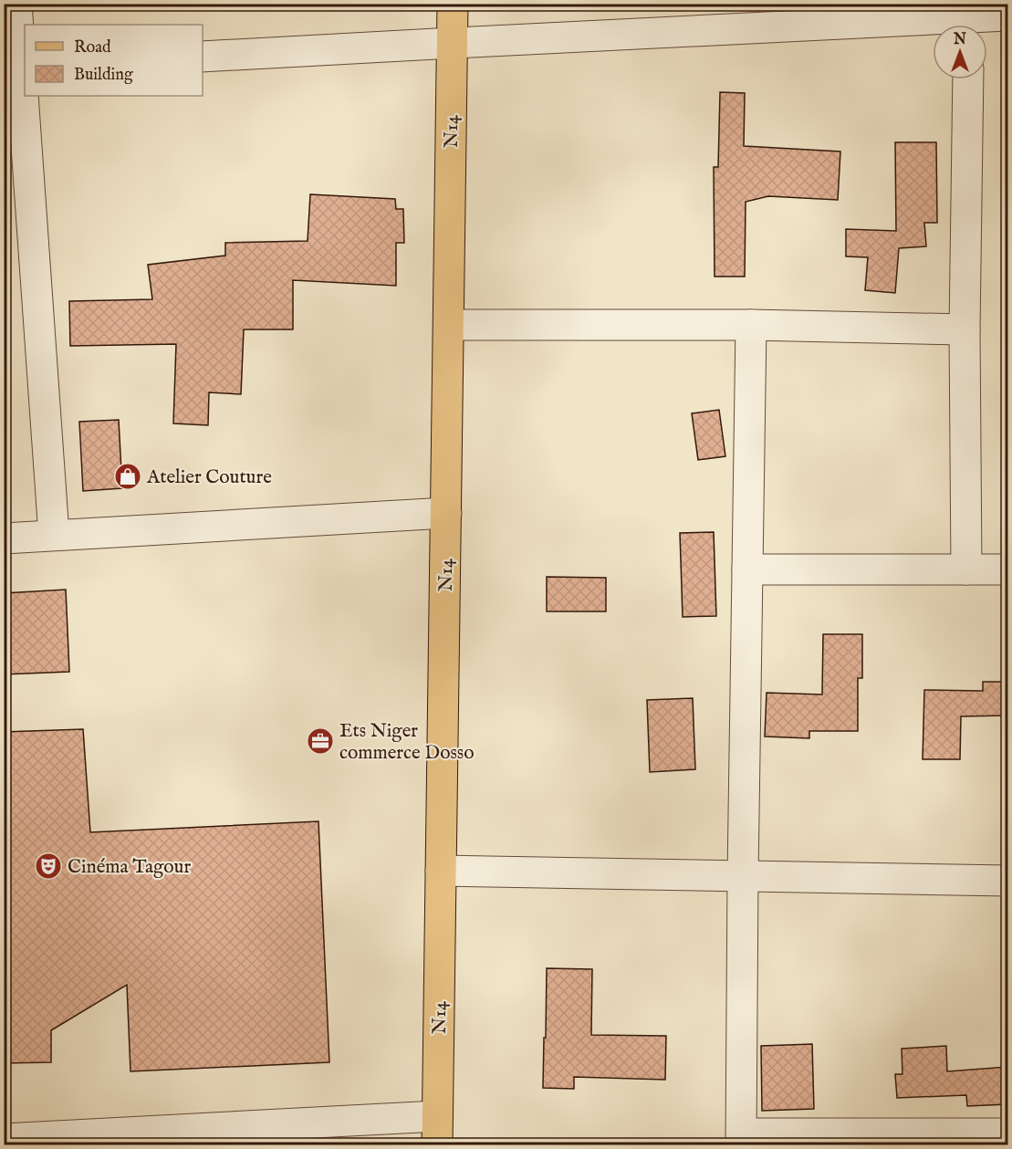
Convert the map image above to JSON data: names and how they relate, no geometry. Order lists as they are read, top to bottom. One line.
{"streets":{"main road":["N14"]},"places":{"shop":["Atelier Couture"],"office":["Ets Niger commerce Dosso"],"theatre":["Cinéma Tagour"]},"legend":["Road","Building"],"north":"top"}
